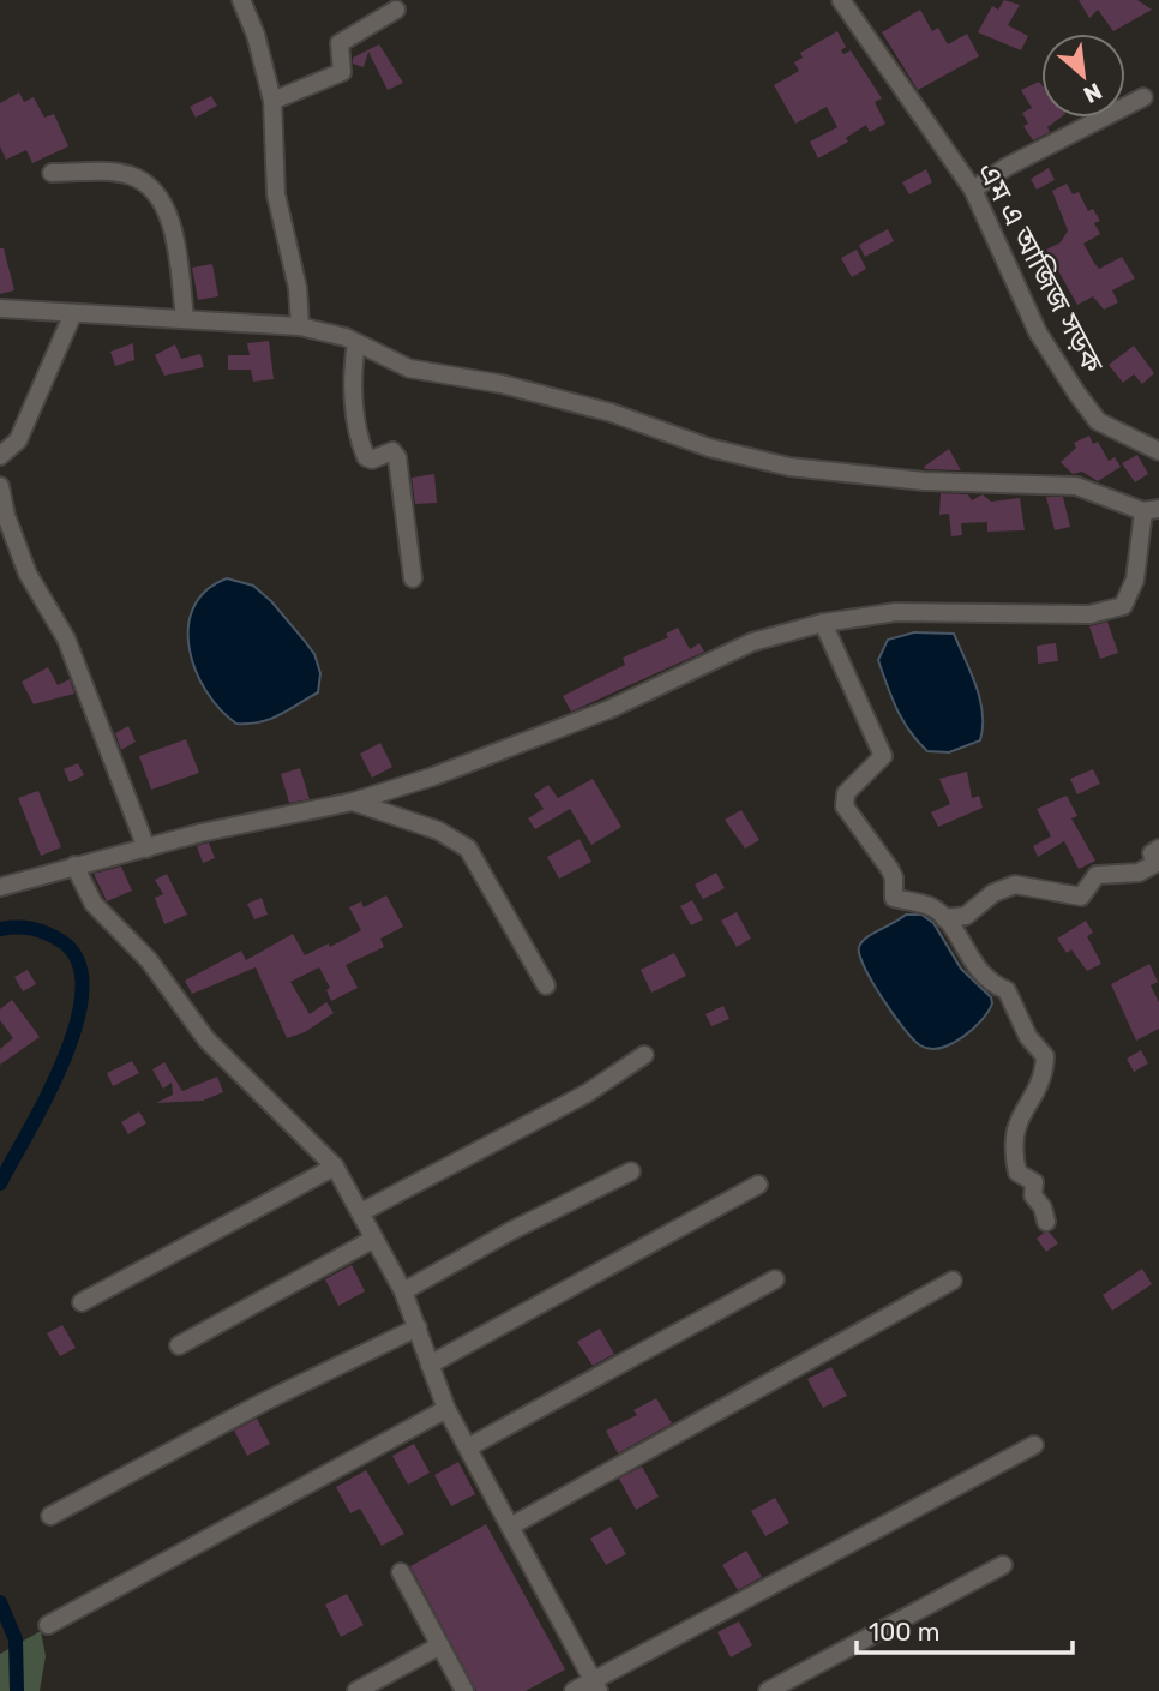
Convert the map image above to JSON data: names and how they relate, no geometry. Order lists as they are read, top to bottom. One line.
{"streets":{"street":["এম এ আজিজ সড়ক"]},"scale_bar":"100 m","north":"bottom right"}
